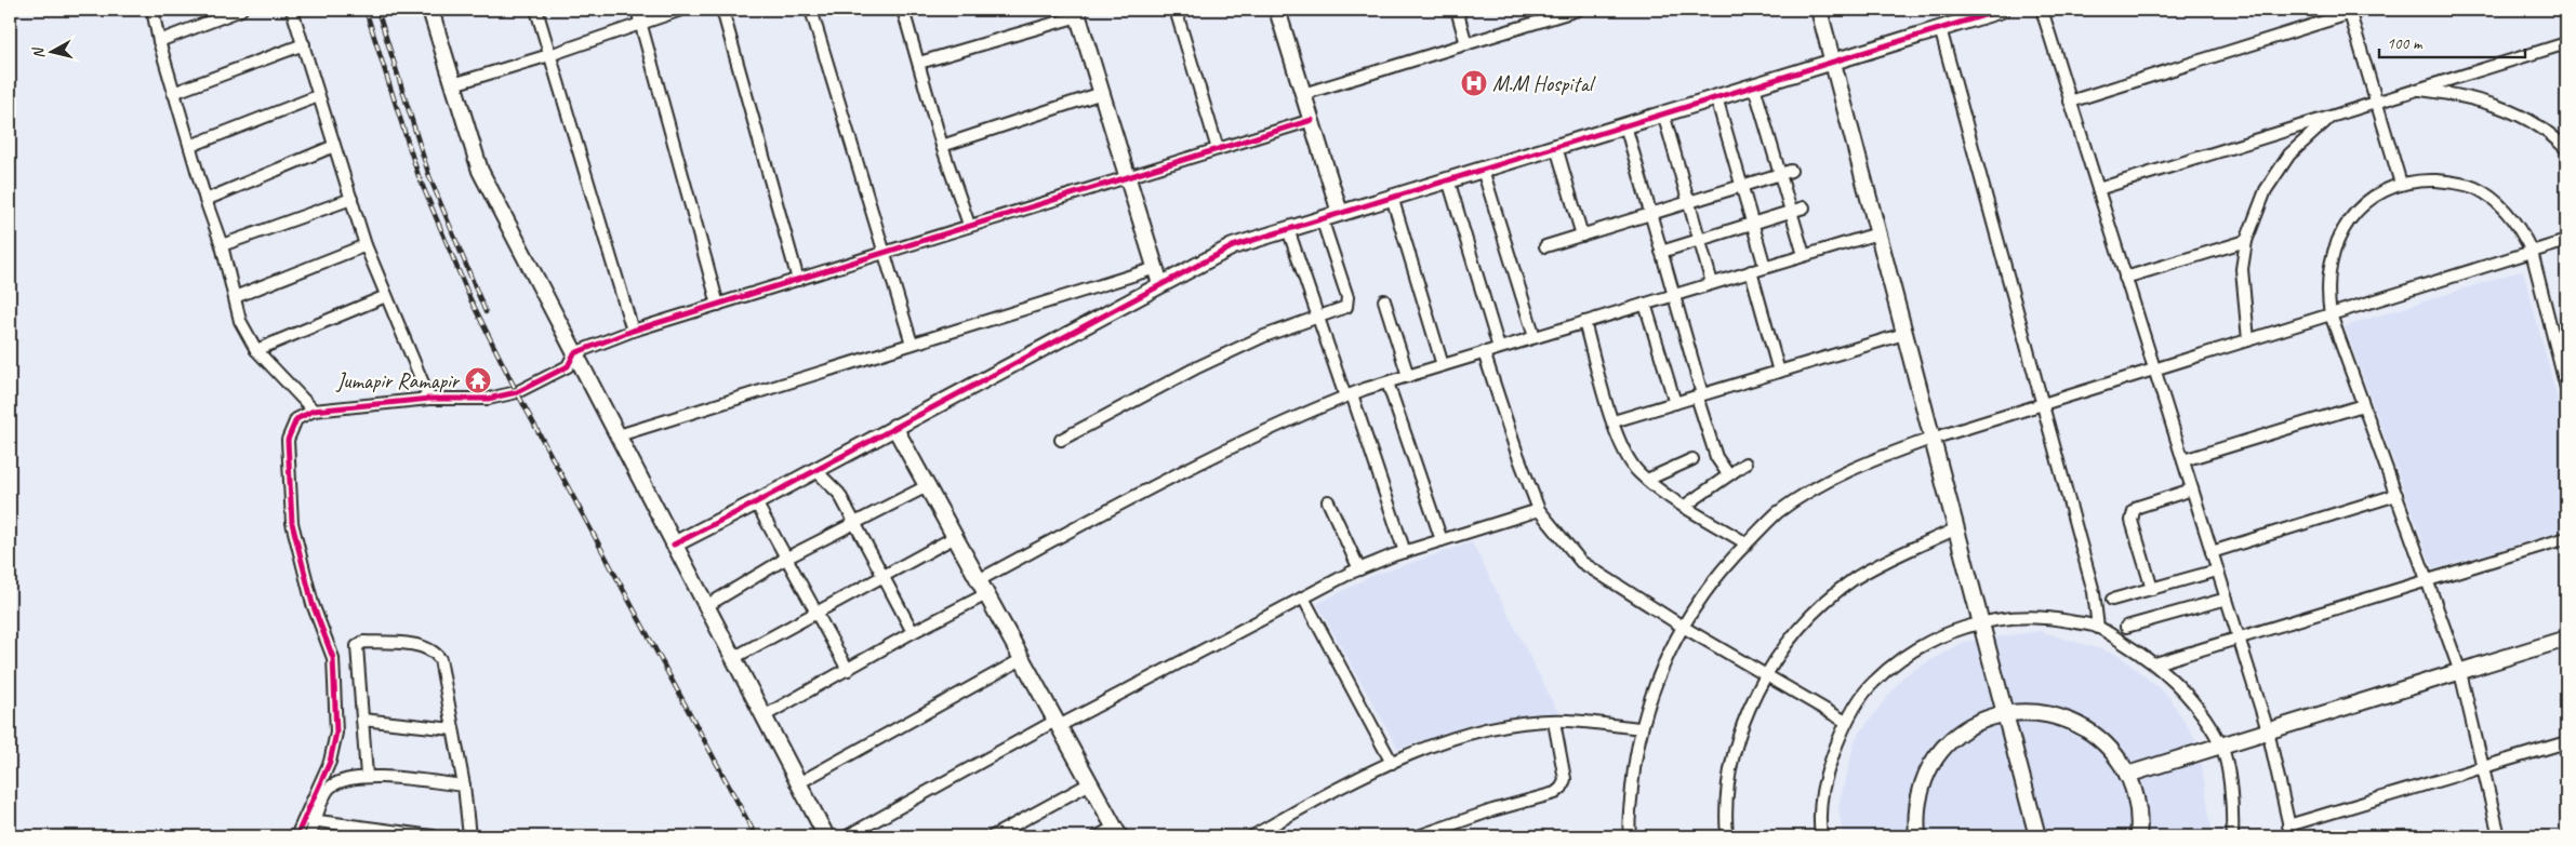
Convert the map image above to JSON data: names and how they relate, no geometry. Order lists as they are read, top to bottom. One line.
{"places":{"hospital":["M.M Hospital"],"temple":["Jumapir Ramapir"]},"scale_bar":"100 m","north":"left"}
